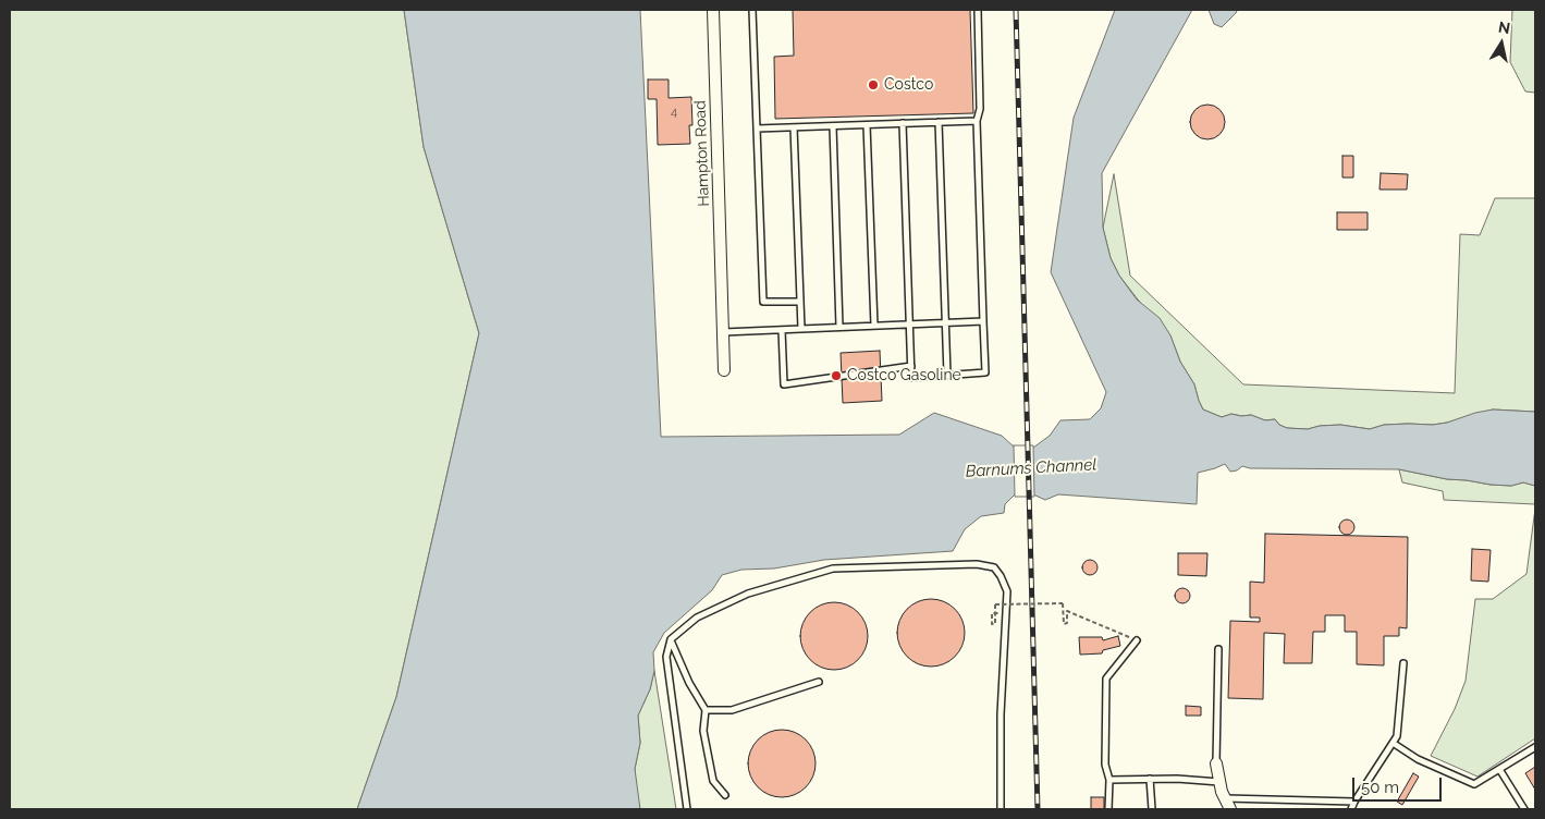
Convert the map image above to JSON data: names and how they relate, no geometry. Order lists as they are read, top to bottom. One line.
{"streets":{"street":["Hampton Road"]},"water":["Barnums Channel"],"places":["Costco","Costco Gasoline"],"house_numbers":["4"],"scale_bar":"50 m","north":"top"}
